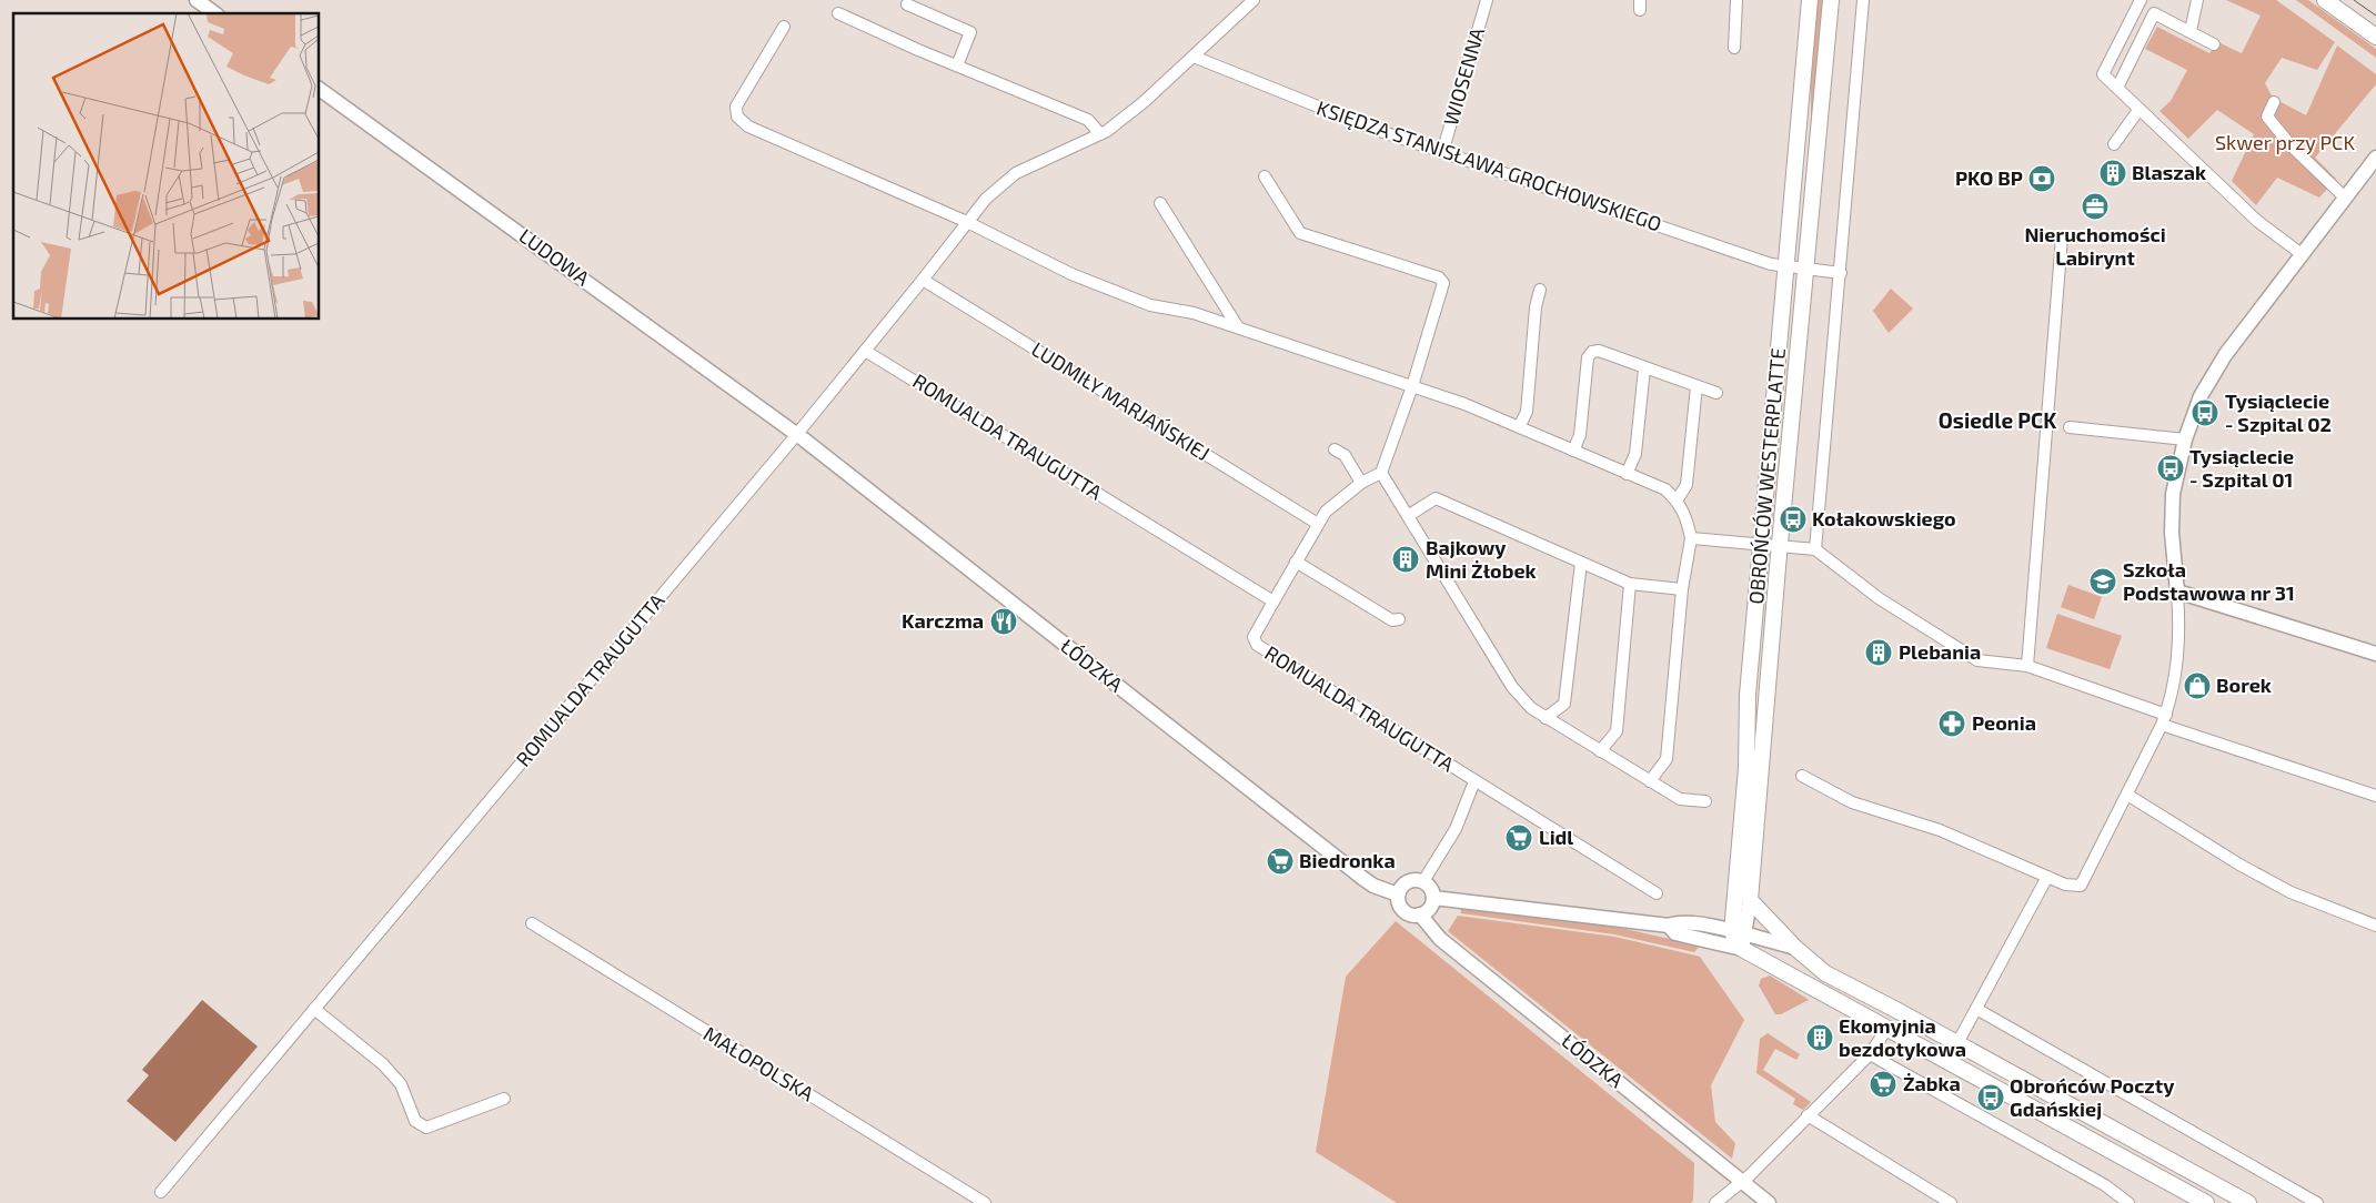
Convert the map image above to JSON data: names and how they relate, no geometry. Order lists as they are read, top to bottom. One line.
{"streets":{"main road":["OBROŃCÓW WESTERPLATTE"],"street":["WIOSENNA","KSIĘDZA STANISŁAWA GROCHOWSKIEGO","LUDOWA","LUDMIŁY MARJAŃSKIEJ","ROMUALDA TRAUGUTTA","ŁÓDZKA","MAŁOPOLSKA"]},"crossings":[["WIOSENNA","KSIĘDZA STANISŁAWA GROCHOWSKIEGO"],["KSIĘDZA STANISŁAWA GROCHOWSKIEGO","ROMUALDA TRAUGUTTA"],["KSIĘDZA STANISŁAWA GROCHOWSKIEGO","OBROŃCÓW WESTERPLATTE"],["LUDOWA","ROMUALDA TRAUGUTTA"],["LUDOWA","ŁÓDZKA"],["LUDMIŁY MARJAŃSKIEJ","ROMUALDA TRAUGUTTA"],["ROMUALDA TRAUGUTTA","ŁÓDZKA"]],"districts":["Osiedle PCK"],"parks":["Skwer przy PCK"],"places":{"building":["Blaszak","Bajkowy Mini Żłobek","Plebania","Ekomyjnia bezdotykowa"],"bank":["PKO BP"],"office":["Nieruchomości Labirynt"],"bus stop":["Tysiąclecie - Szpital 02","Tysiąclecie - Szpital 01","Kołakowskiego","Obrońców Poczty Gdańskiej"],"school or university":["Szkoła Podstawowa nr 31"],"restaurant":["Karczma"],"shop":["Borek"],"pharmacy":["Peonia"],"supermarket":["Lidl","Biedronka","Żabka"]}}
